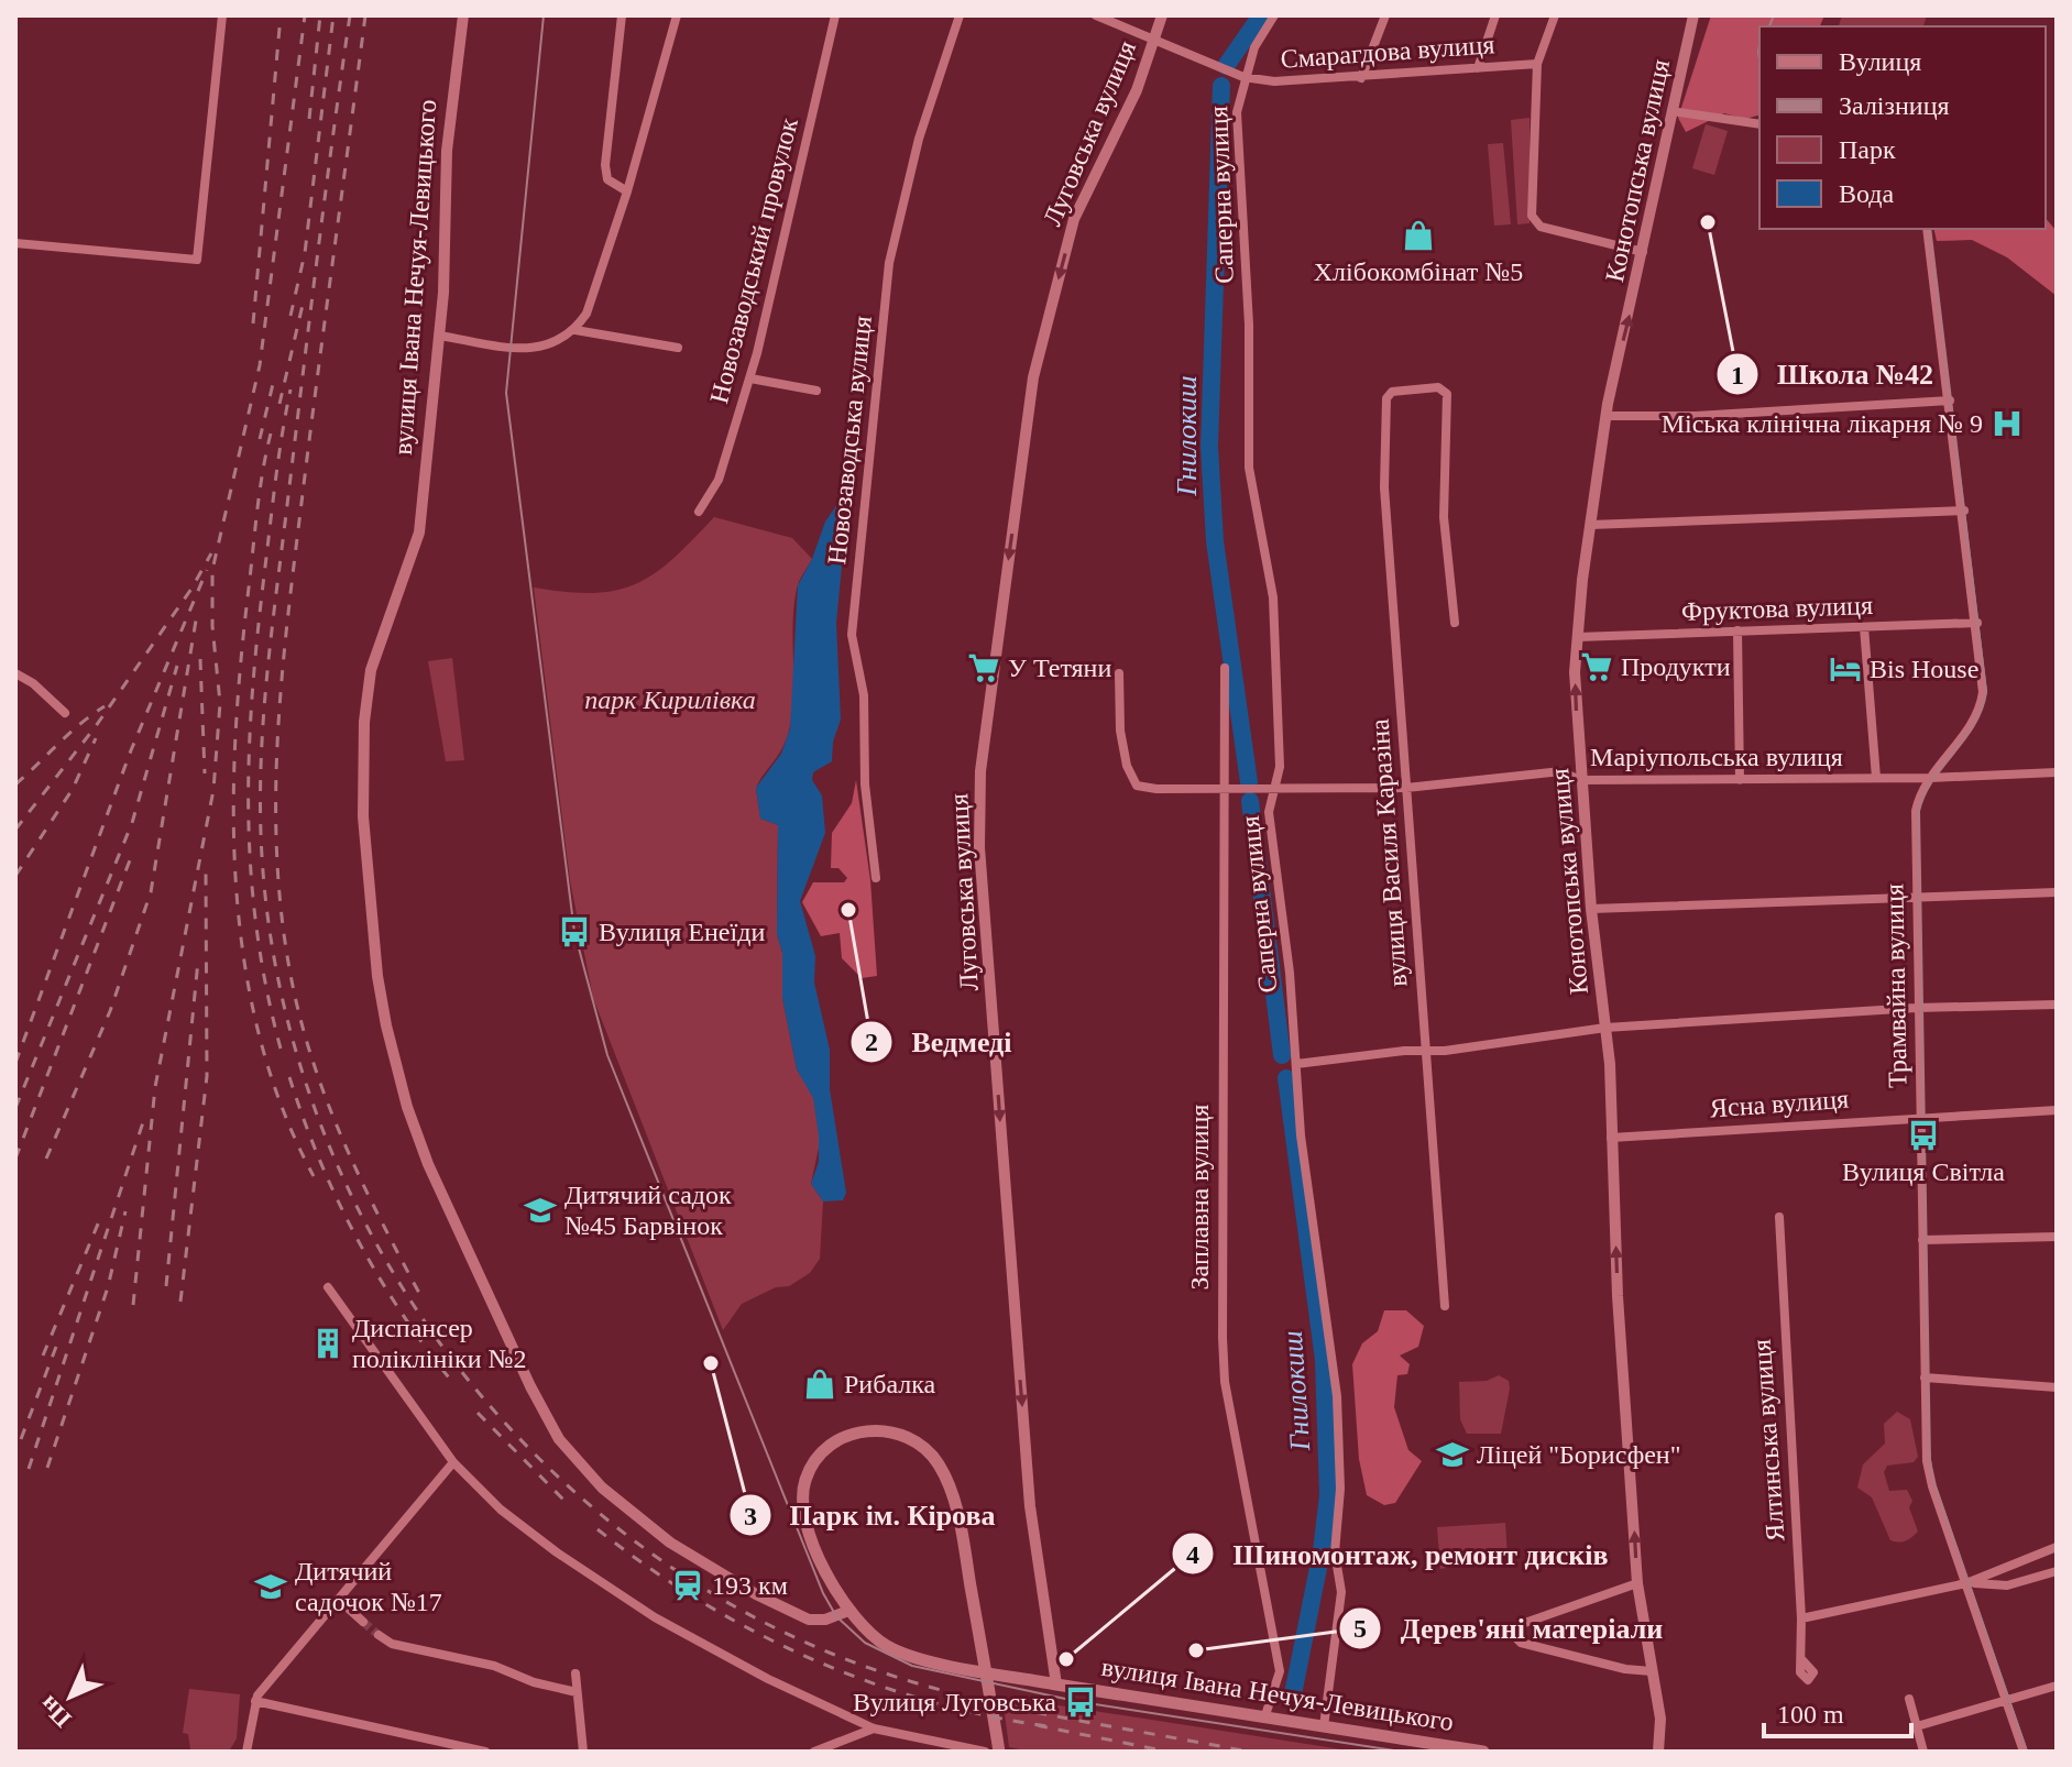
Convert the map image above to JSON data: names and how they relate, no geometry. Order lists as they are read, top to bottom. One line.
{"streets":{"main road":["вулиця Івана Нечуя-Левицького"],"street":["Смарагдова вулиця","Луговська вулиця","Конотопська вулиця","Саперна вулиця","Новозаводський провулок","Новозаводська вулиця","Фруктова вулиця","Маріупольська вулиця","вулиця Василя Каразіна","Трамвайна вулиця","Ясна вулиця","Заплавна вулиця","Ялтинська вулиця"]},"crossings":[["Смарагдова вулиця","Луговська вулиця"],["Смарагдова вулиця","Саперна вулиця"],["Луговська вулиця","вулиця Івана Нечуя-Левицького"],["Конотопська вулиця","Фруктова вулиця"],["Конотопська вулиця","Маріупольська вулиця"],["Конотопська вулиця","Ясна вулиця"],["Саперна вулиця","вулиця Івана Нечуя-Левицького"],["Саперна вулиця","Маріупольська вулиця"],["вулиця Івана Нечуя-Левицького","Заплавна вулиця"],["Фруктова вулиця","Трамвайна вулиця"],["Маріупольська вулиця","вулиця Василя Каразіна"],["Маріупольська вулиця","Трамвайна вулиця"],["Маріупольська вулиця","Заплавна вулиця"],["Трамвайна вулиця","Ясна вулиця"]],"one_way":["Луговська вулиця","Конотопська вулиця"],"water":["Гнилокиш"],"parks":["парк Кирилівка"],"places":{"other":["Школа №42","Ведмеді","Парк ім. Кірова","Дерев'янi матерiали","Шиномонтаж, ремонт дисків"],"shop":["Хлібокомбінат №5","Рибалка"],"hospital":["Міська клінічна лікарня № 9"],"supermarket":["Продукти","У Тетяни"],"hotel":["Bis House"],"bus stop":["Вулиця Енеїди","Вулиця Світла","Вулиця Луговська"],"school or university":["Дитячий садок №45 Барвінок","Ліцей \"Борисфен\"","Дитячий садочок №17"],"building":["Диспансер поліклініки №2"],"station":["193 км"]},"legend":["Вулиця","Залізниця","Парк","Вода"],"scale_bar":"100 m","north":"bottom left"}
